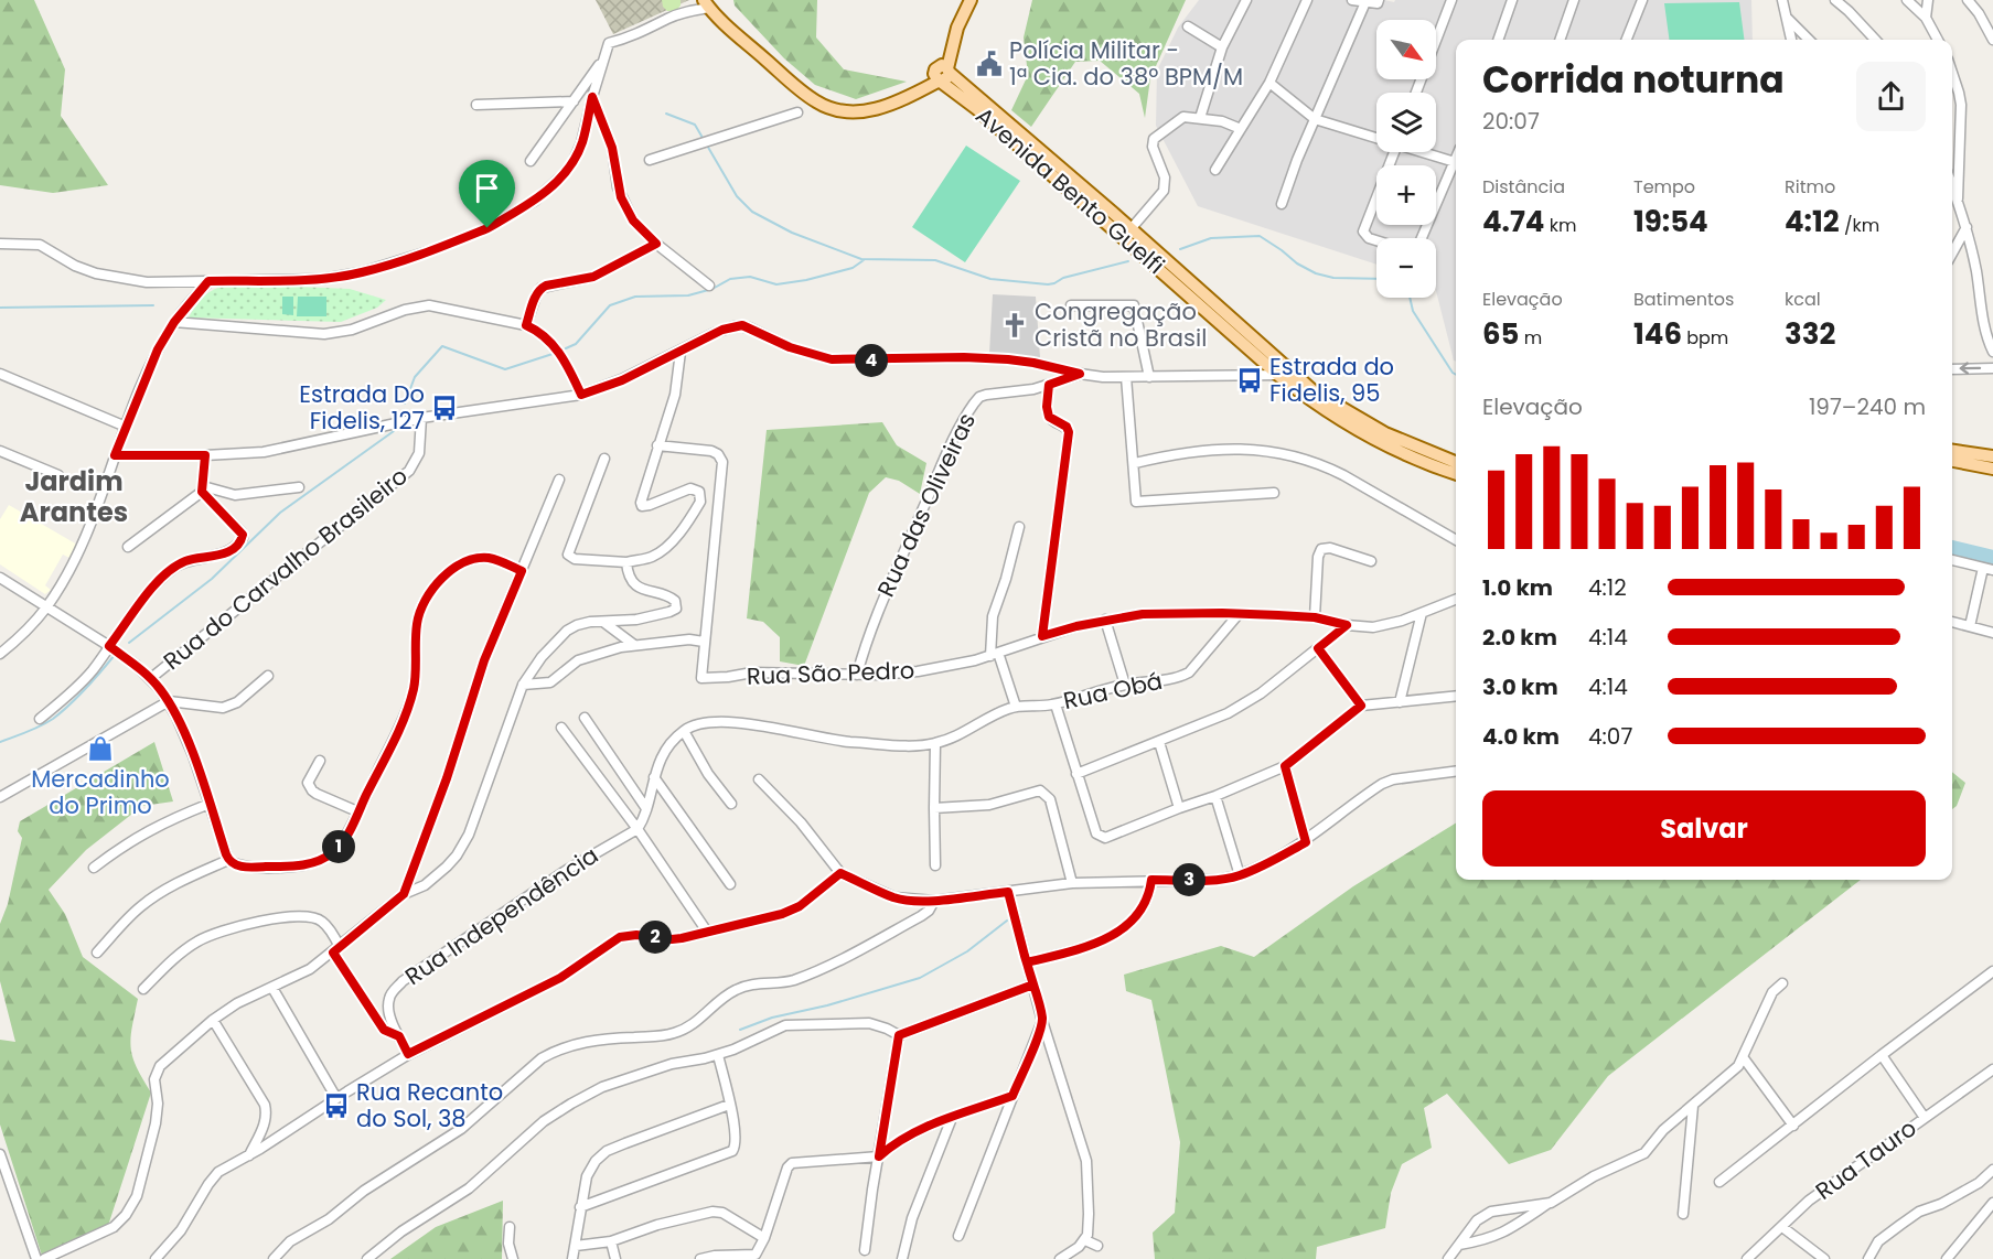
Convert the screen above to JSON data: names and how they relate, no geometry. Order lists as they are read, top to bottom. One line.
{"streets":{"main road":["Avenida Bento Guelfi"],"street":["Rua das Oliveiras","Rua do Carvalho Brasileiro","Rua São Pedro","Rua Obá","Rua Independência","Rua Tauro"]},"crossings":[["Rua das Oliveiras","Rua São Pedro"],["Rua São Pedro","Rua Obá"]],"districts":["Jardim Arantes"],"places":{"public building":["Polícia Militar - 1ª Cia. do 38º BPM/M"],"church":["Congregação Cristã no Brasil"],"bus stop":["Estrada do Fidelis, 95","Estrada Do Fidelis, 127","Rua Recanto do Sol, 38"],"shop":["Mercadinho do Primo"]},"north":"bottom right","page":{"map_buttons":["+","−"],"heading":["Corrida noturna","20:07"],"stats":[["Distância","4.74 km"],["Tempo","19:54"],["Ritmo","4:12 /km"],["Elevação","65 m"],["Batimentos","146 bpm"],["kcal","332"]],"pins":["4","1","3","2"],"chart":["Elevação","197–240 m"],"list":[{"name":"1.0 km","note":"4:12"},{"name":"2.0 km","note":"4:14"},{"name":"3.0 km","note":"4:14"},{"name":"4.0 km","note":"4:07"}],"buttons":"Salvar"}}
